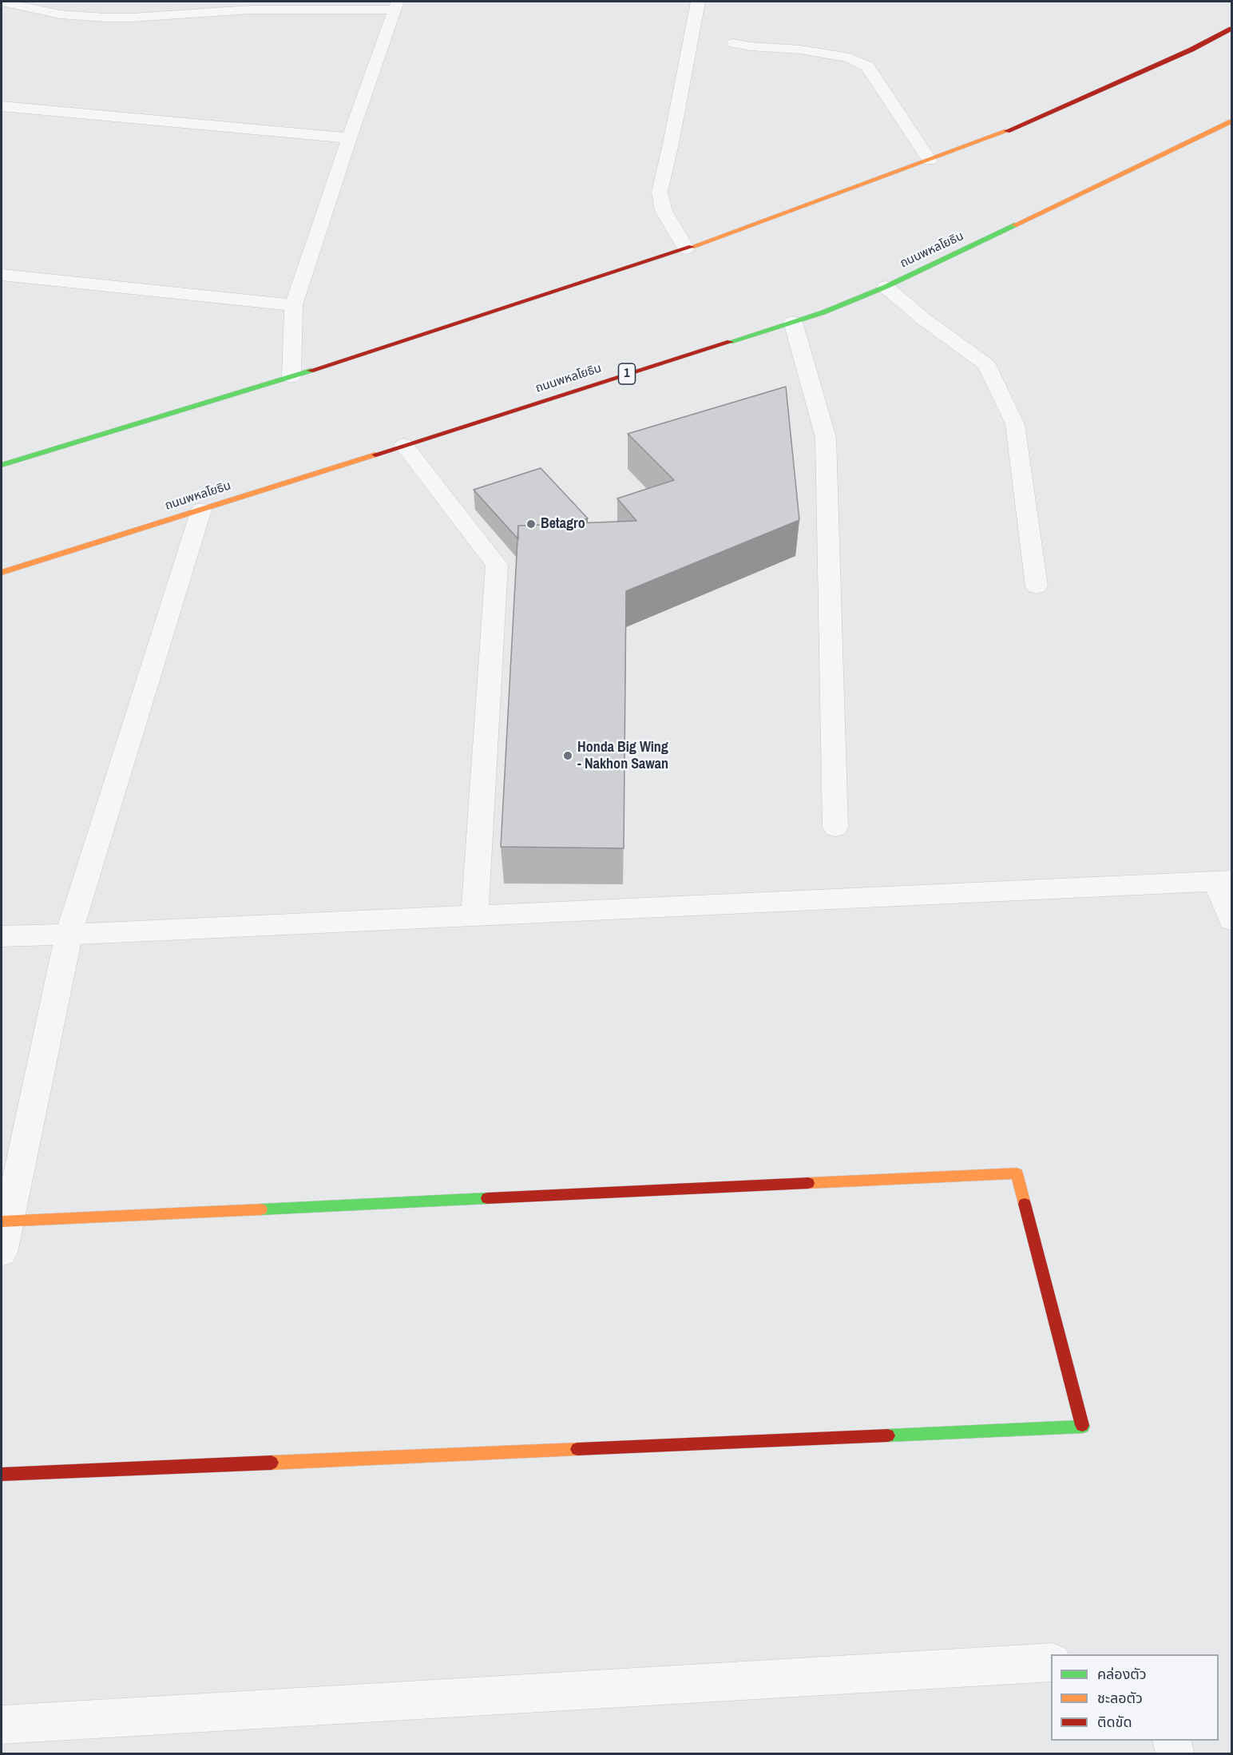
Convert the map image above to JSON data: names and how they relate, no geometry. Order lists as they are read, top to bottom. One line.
{"streets":{"main road":["ถนนพหลโยธิน","1"]},"places":["Betagro","Honda Big Wing - Nakhon Sawan"],"legend":["คล่องตัว","ชะลอตัว","ติดขัด"]}
